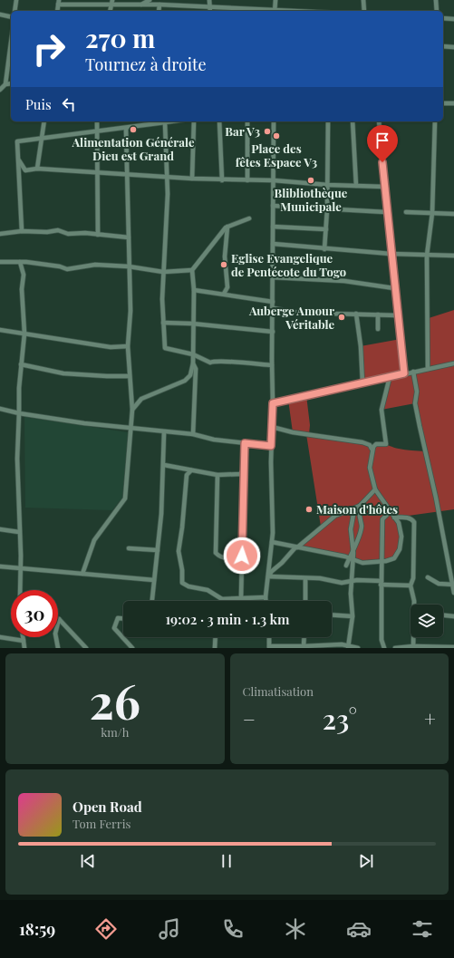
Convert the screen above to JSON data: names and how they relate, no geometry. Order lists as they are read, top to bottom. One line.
{"places":["Alimentation Générale Dieu est Grand","Bar V3","Place des fêtes Espace V3","Blibliothèque Municipale","Eglise Evangelique de Pentécote du Togo","Auberge Amour Véritable","Maison d'hôtes"],"page":{"turn":["270 m","Tournez à droite"],"then":"Puis","limit":"30","trip":"19:02 · 3 min · 1.3 km","tile":[["26","km/h"],"Climatisation"],"heat":["−","23°","+"],"song":["Open Road","Tom Ferris"],"tabs":"18:59"}}
